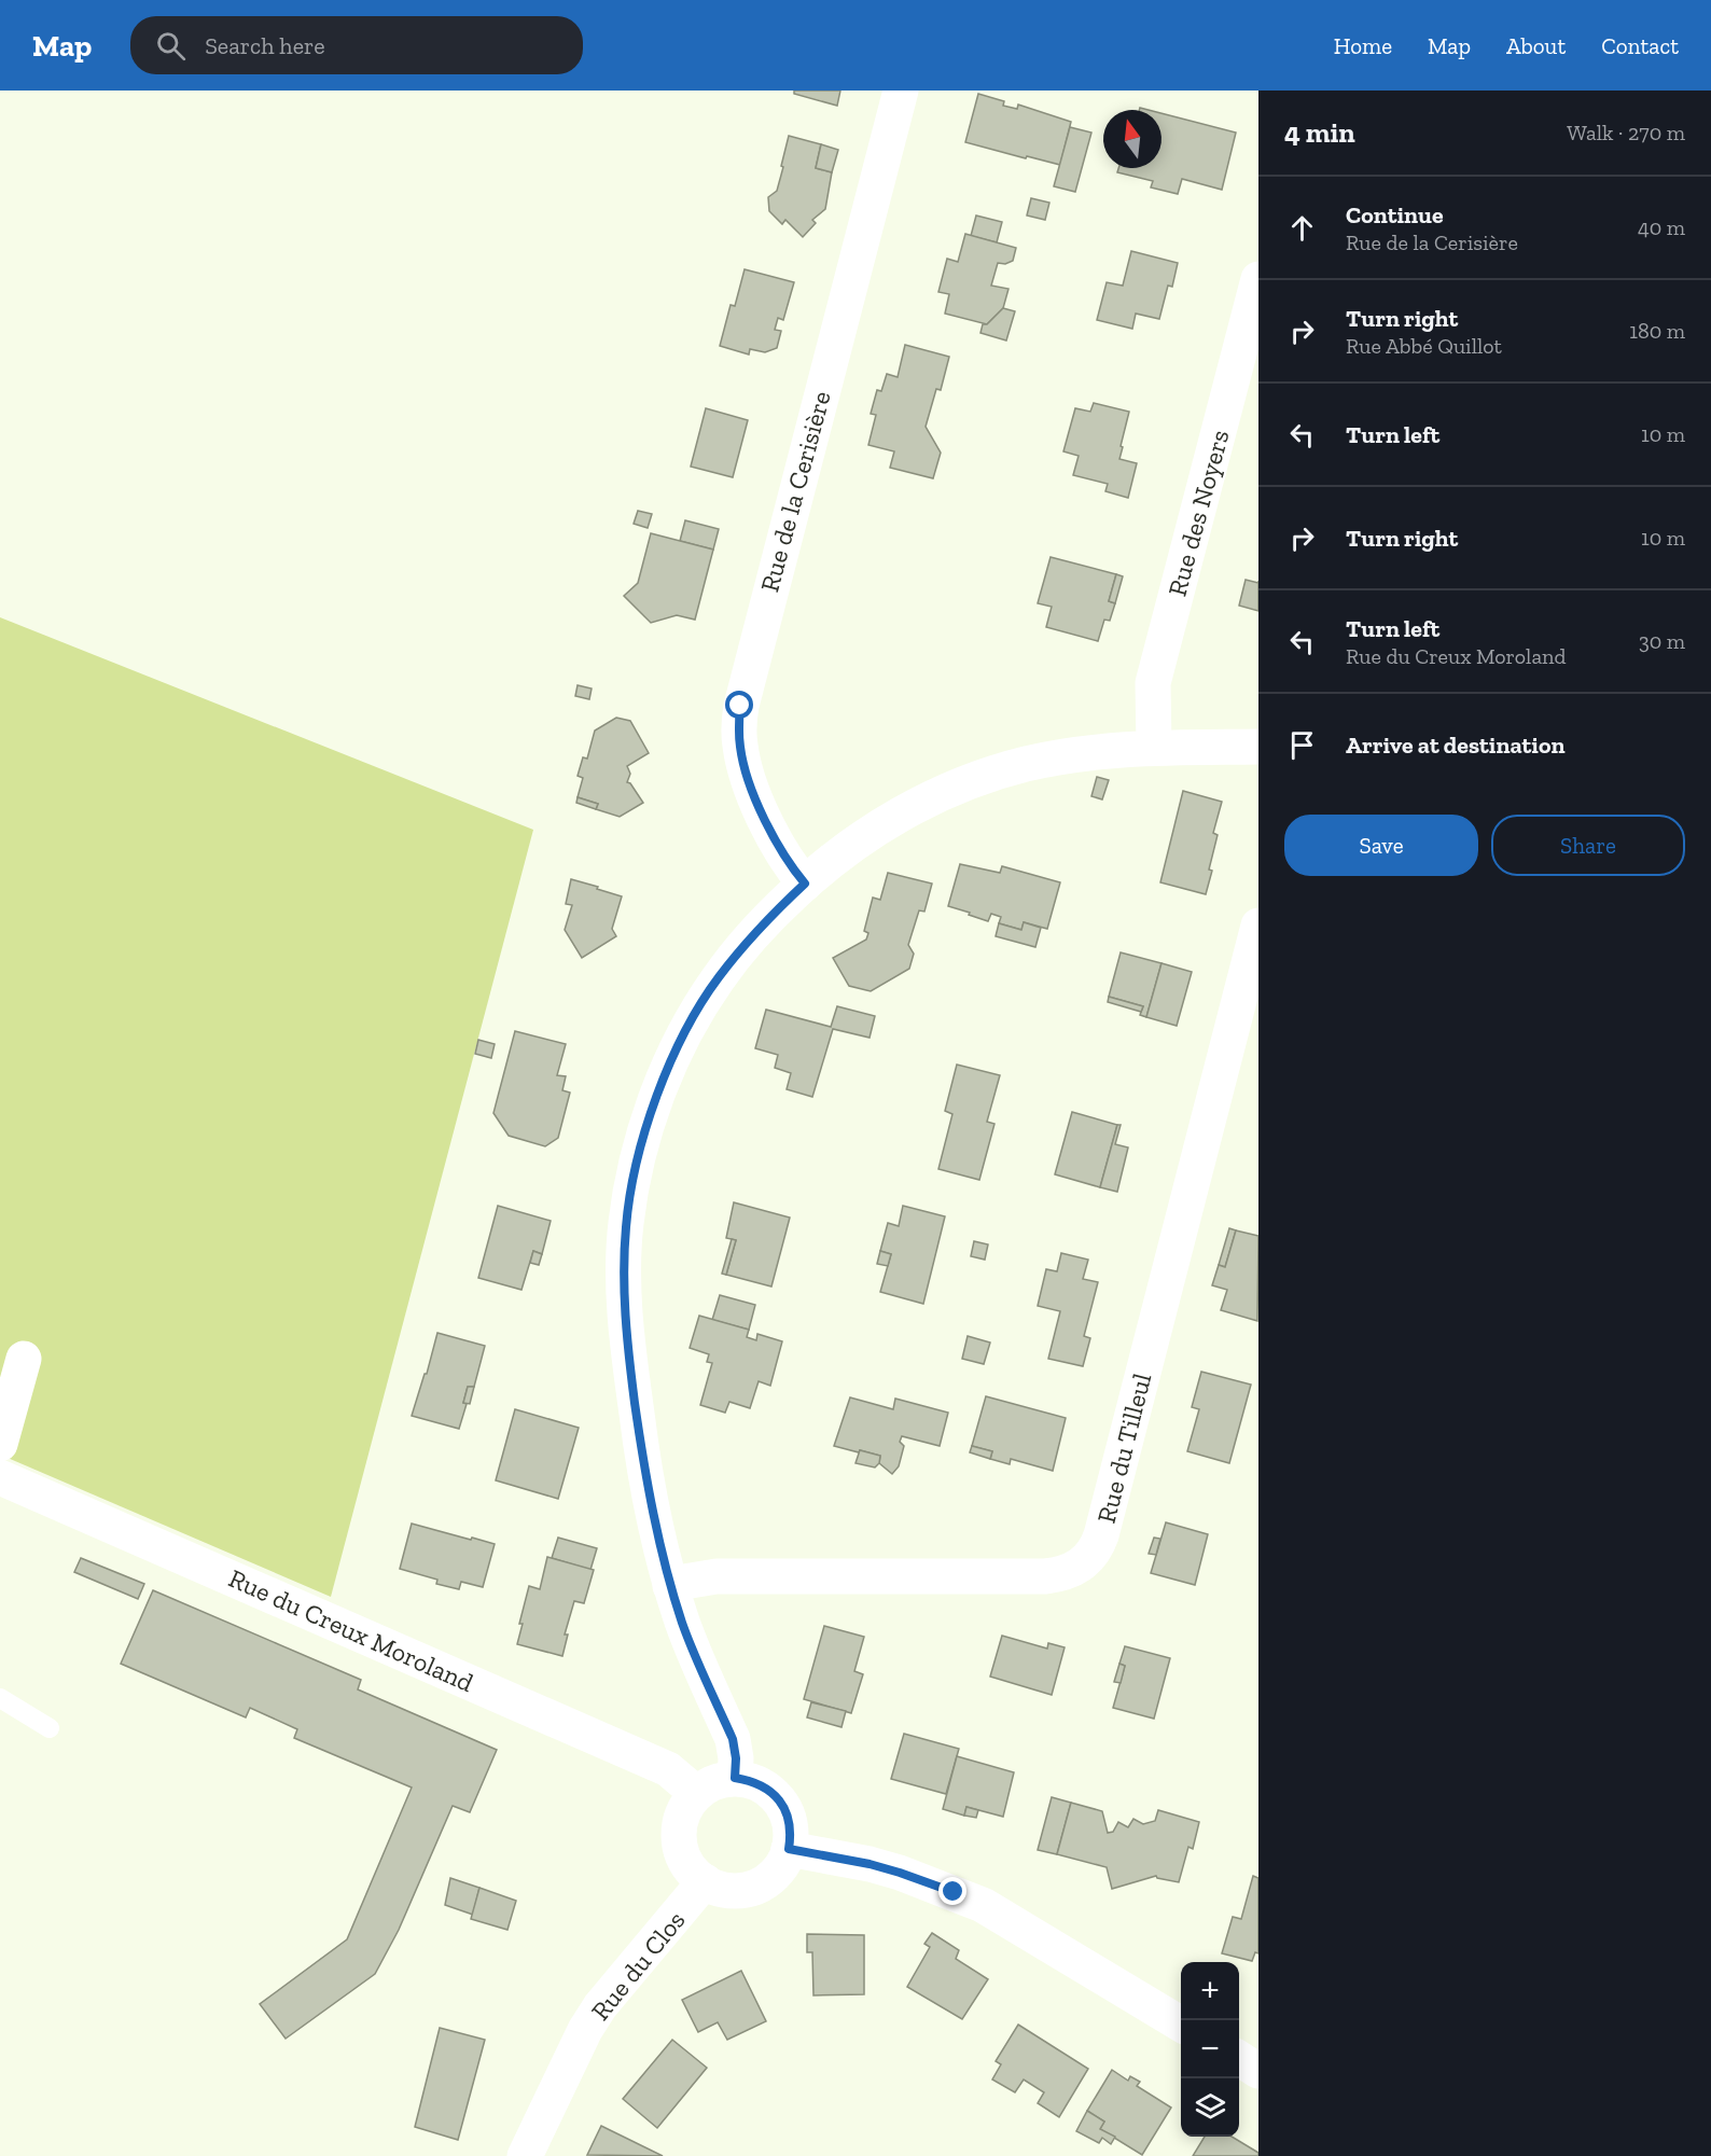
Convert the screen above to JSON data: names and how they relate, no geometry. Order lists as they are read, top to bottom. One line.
{"streets":{"street":["Rue de la Cerisière","Rue des Noyers","Rue du Tilleul","Rue du Creux Moroland","Rue du Clos"]},"crossings":[["Rue du Creux Moroland","Rue du Clos"]],"north":"top","page":{"header":"Map","search":"Search here","nav":["Home","Map","About","Contact"],"heading":["4 min","Walk · 270 m"],"list":[["Continue","Rue de la Cerisière","40 m"],["Turn right","Rue Abbé Quillot","180 m"],["Turn left","10 m"],["Turn right","10 m"],["Turn left","Rue du Creux Moroland","30 m"],"Arrive at destination"],"buttons":["Save","Share"],"map_buttons":["+","−"]}}
